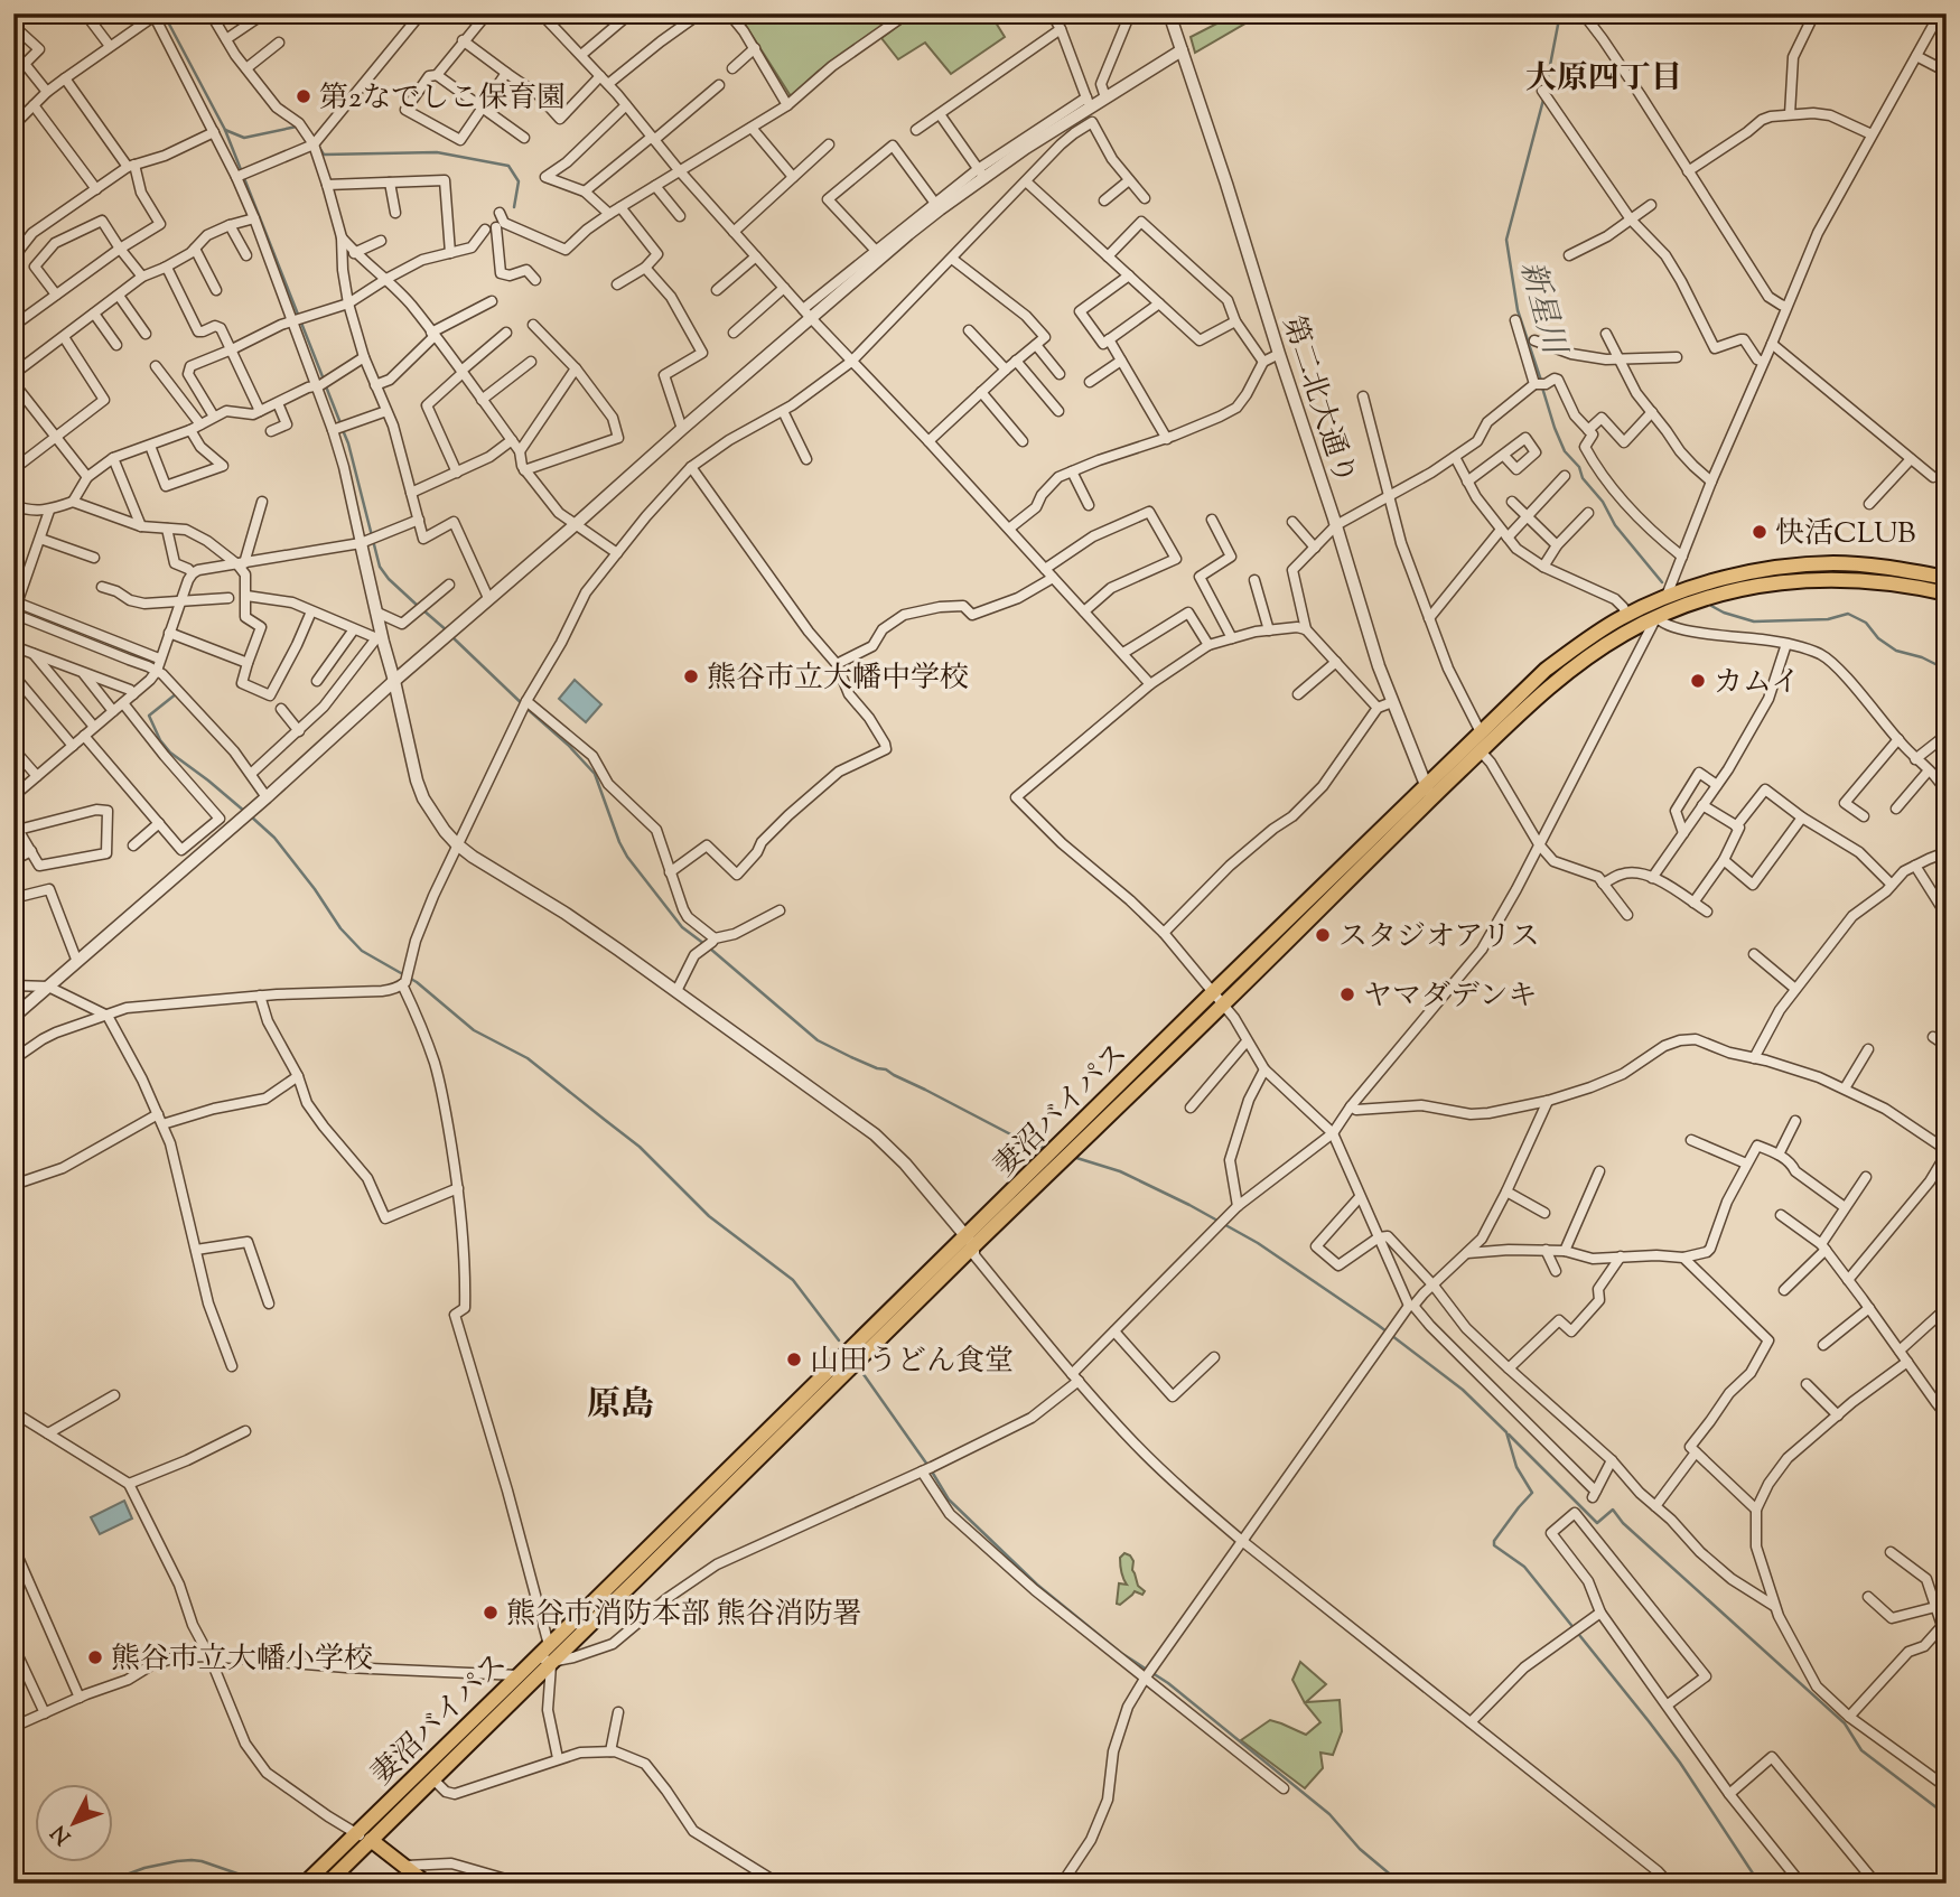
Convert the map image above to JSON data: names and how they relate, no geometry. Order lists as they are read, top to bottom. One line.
{"streets":{"main road":["妻沼バイパス"],"street":["第二北大通り"]},"crossings":[["第二北大通り","妻沼バイパス"]],"districts":["大原四丁目","原島"],"water":["新星川"],"places":["第2なでしこ保育園","快活CLUB","熊谷市立大幡中学校","カムイ","スタジオアリス","ヤマダデンキ","山田うどん食堂","熊谷市消防本部 熊谷消防署","熊谷市立大幡小学校"],"north":"bottom left"}
